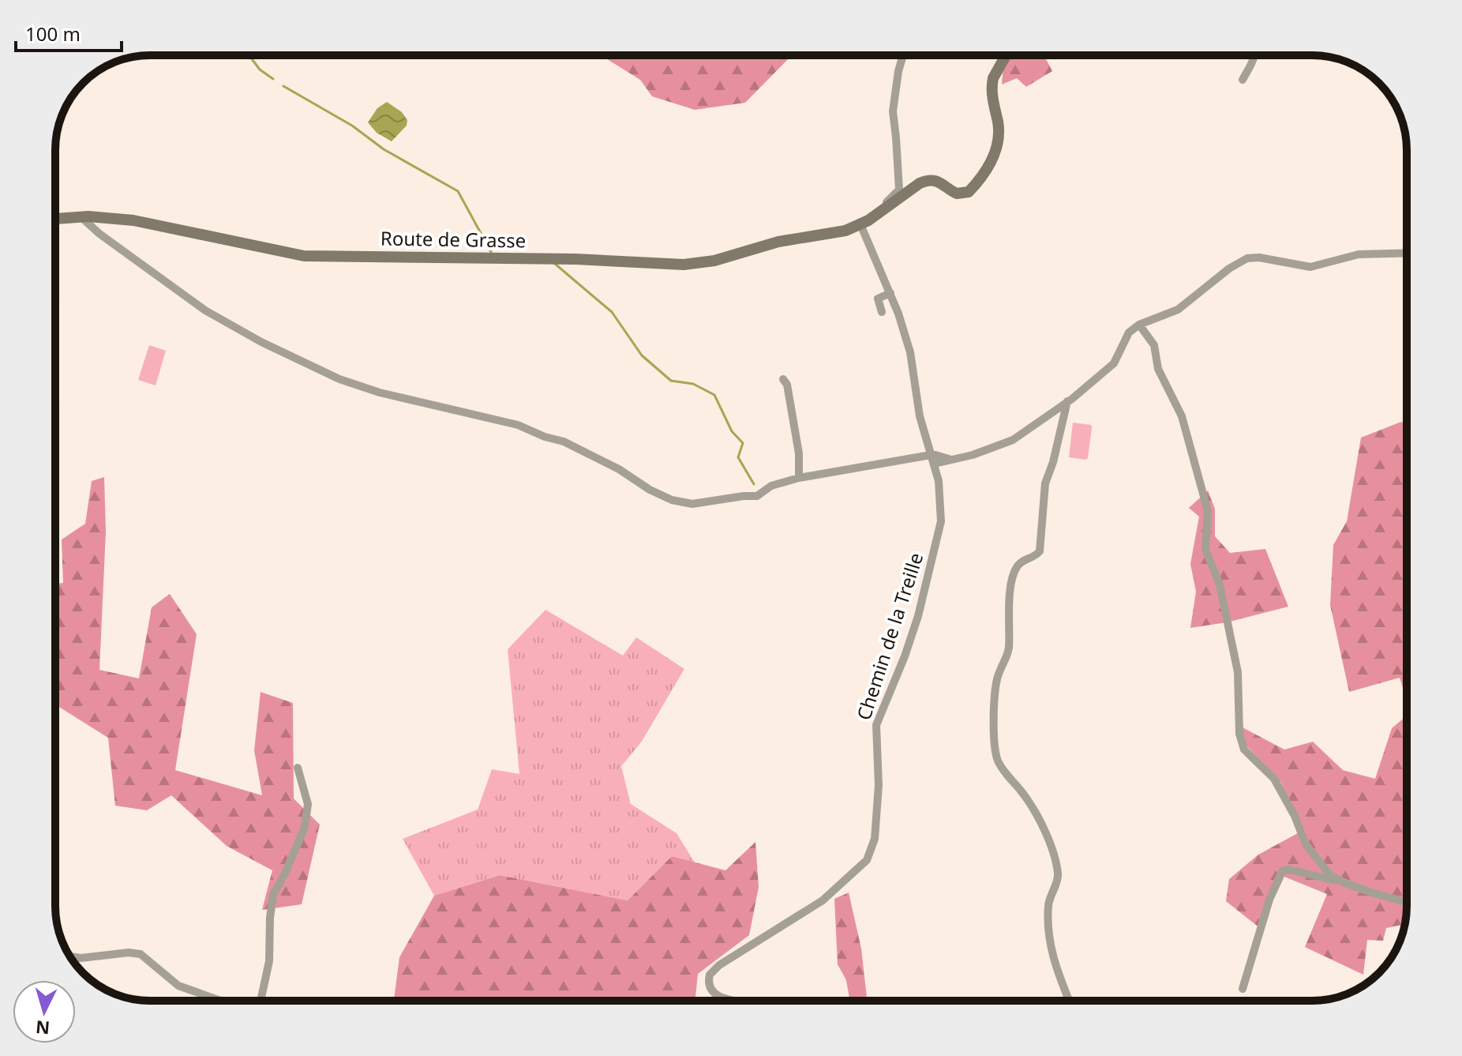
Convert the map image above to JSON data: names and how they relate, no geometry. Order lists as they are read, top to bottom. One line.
{"streets":{"street":["Route de Grasse","Chemin de la Treille"]},"crossings":[["Route de Grasse","Chemin de la Treille"]],"scale_bar":"100 m","north":"bottom"}
